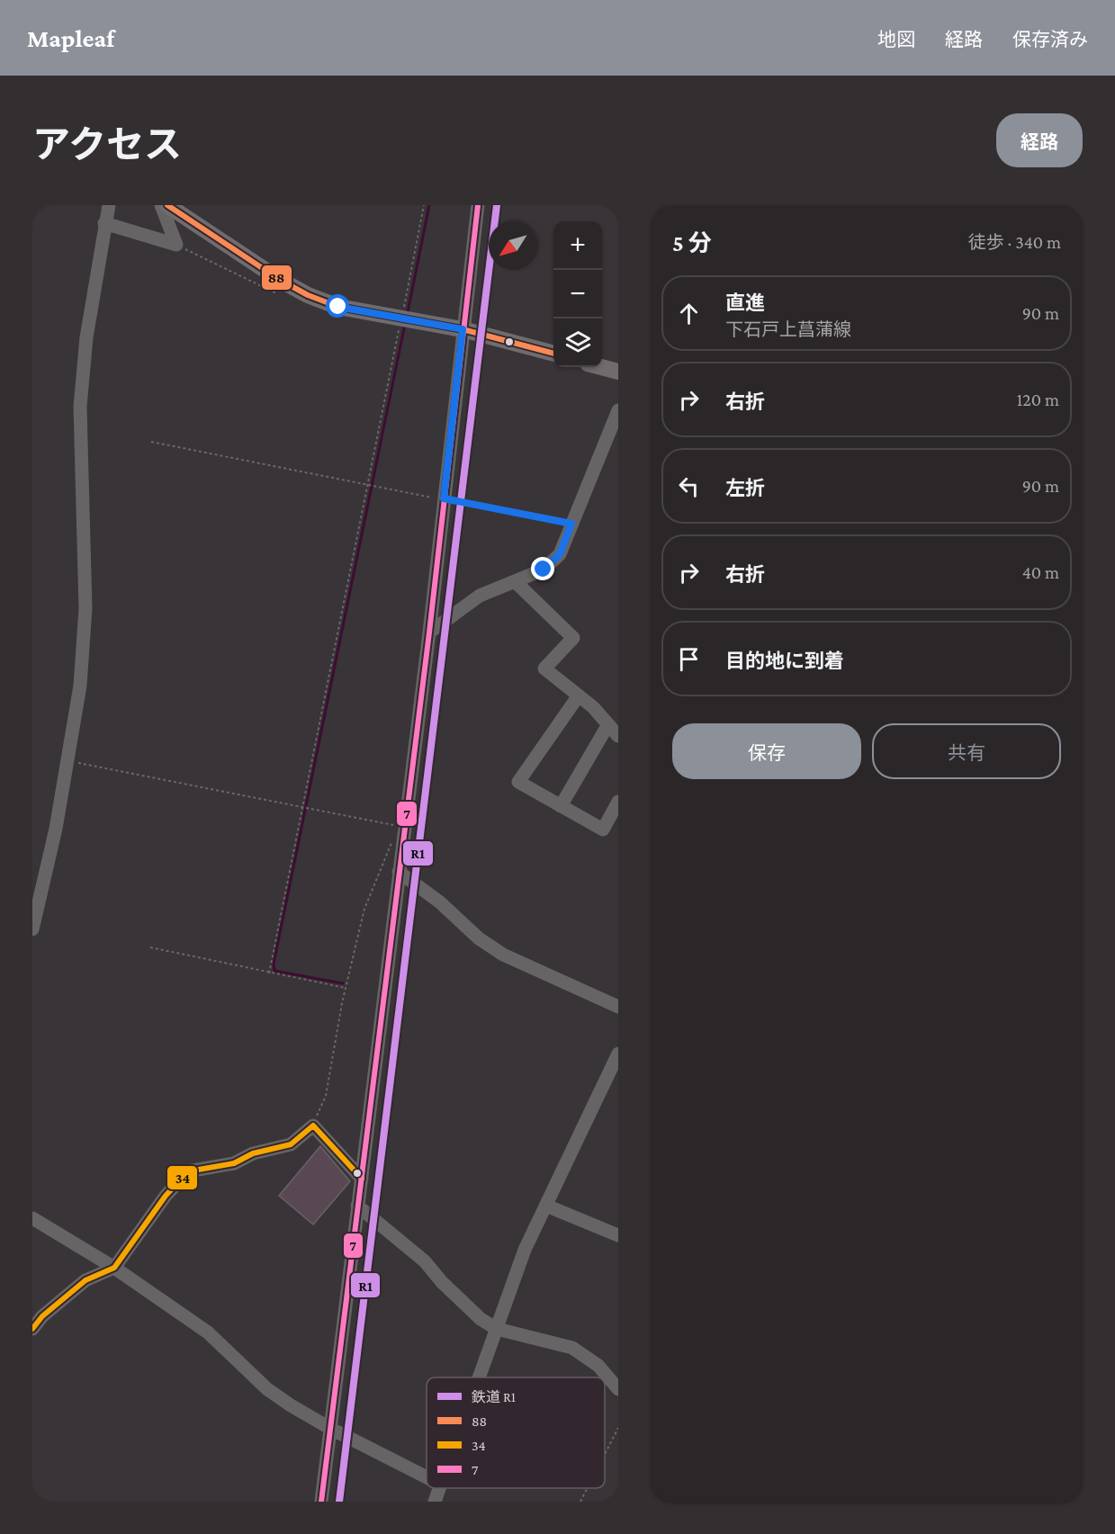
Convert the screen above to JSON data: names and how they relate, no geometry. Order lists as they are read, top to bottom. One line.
{"lines":["rail line R1","transit line 88","transit line 7","transit line 34"],"legend":["鉄道 R1","88","34","7"],"north":"bottom left","page":{"header":"Mapleaf","nav":["地図","経路","保存済み"],"title":"アクセス","buttons":["経路",["保存","共有"]],"heading":["5 分","徒歩 · 340 m"],"map_buttons":["+","−"],"list":[["直進","下石戸上菖蒲線","90 m"],["右折","120 m"],["左折","90 m"],["右折","40 m"],"目的地に到着"]}}
